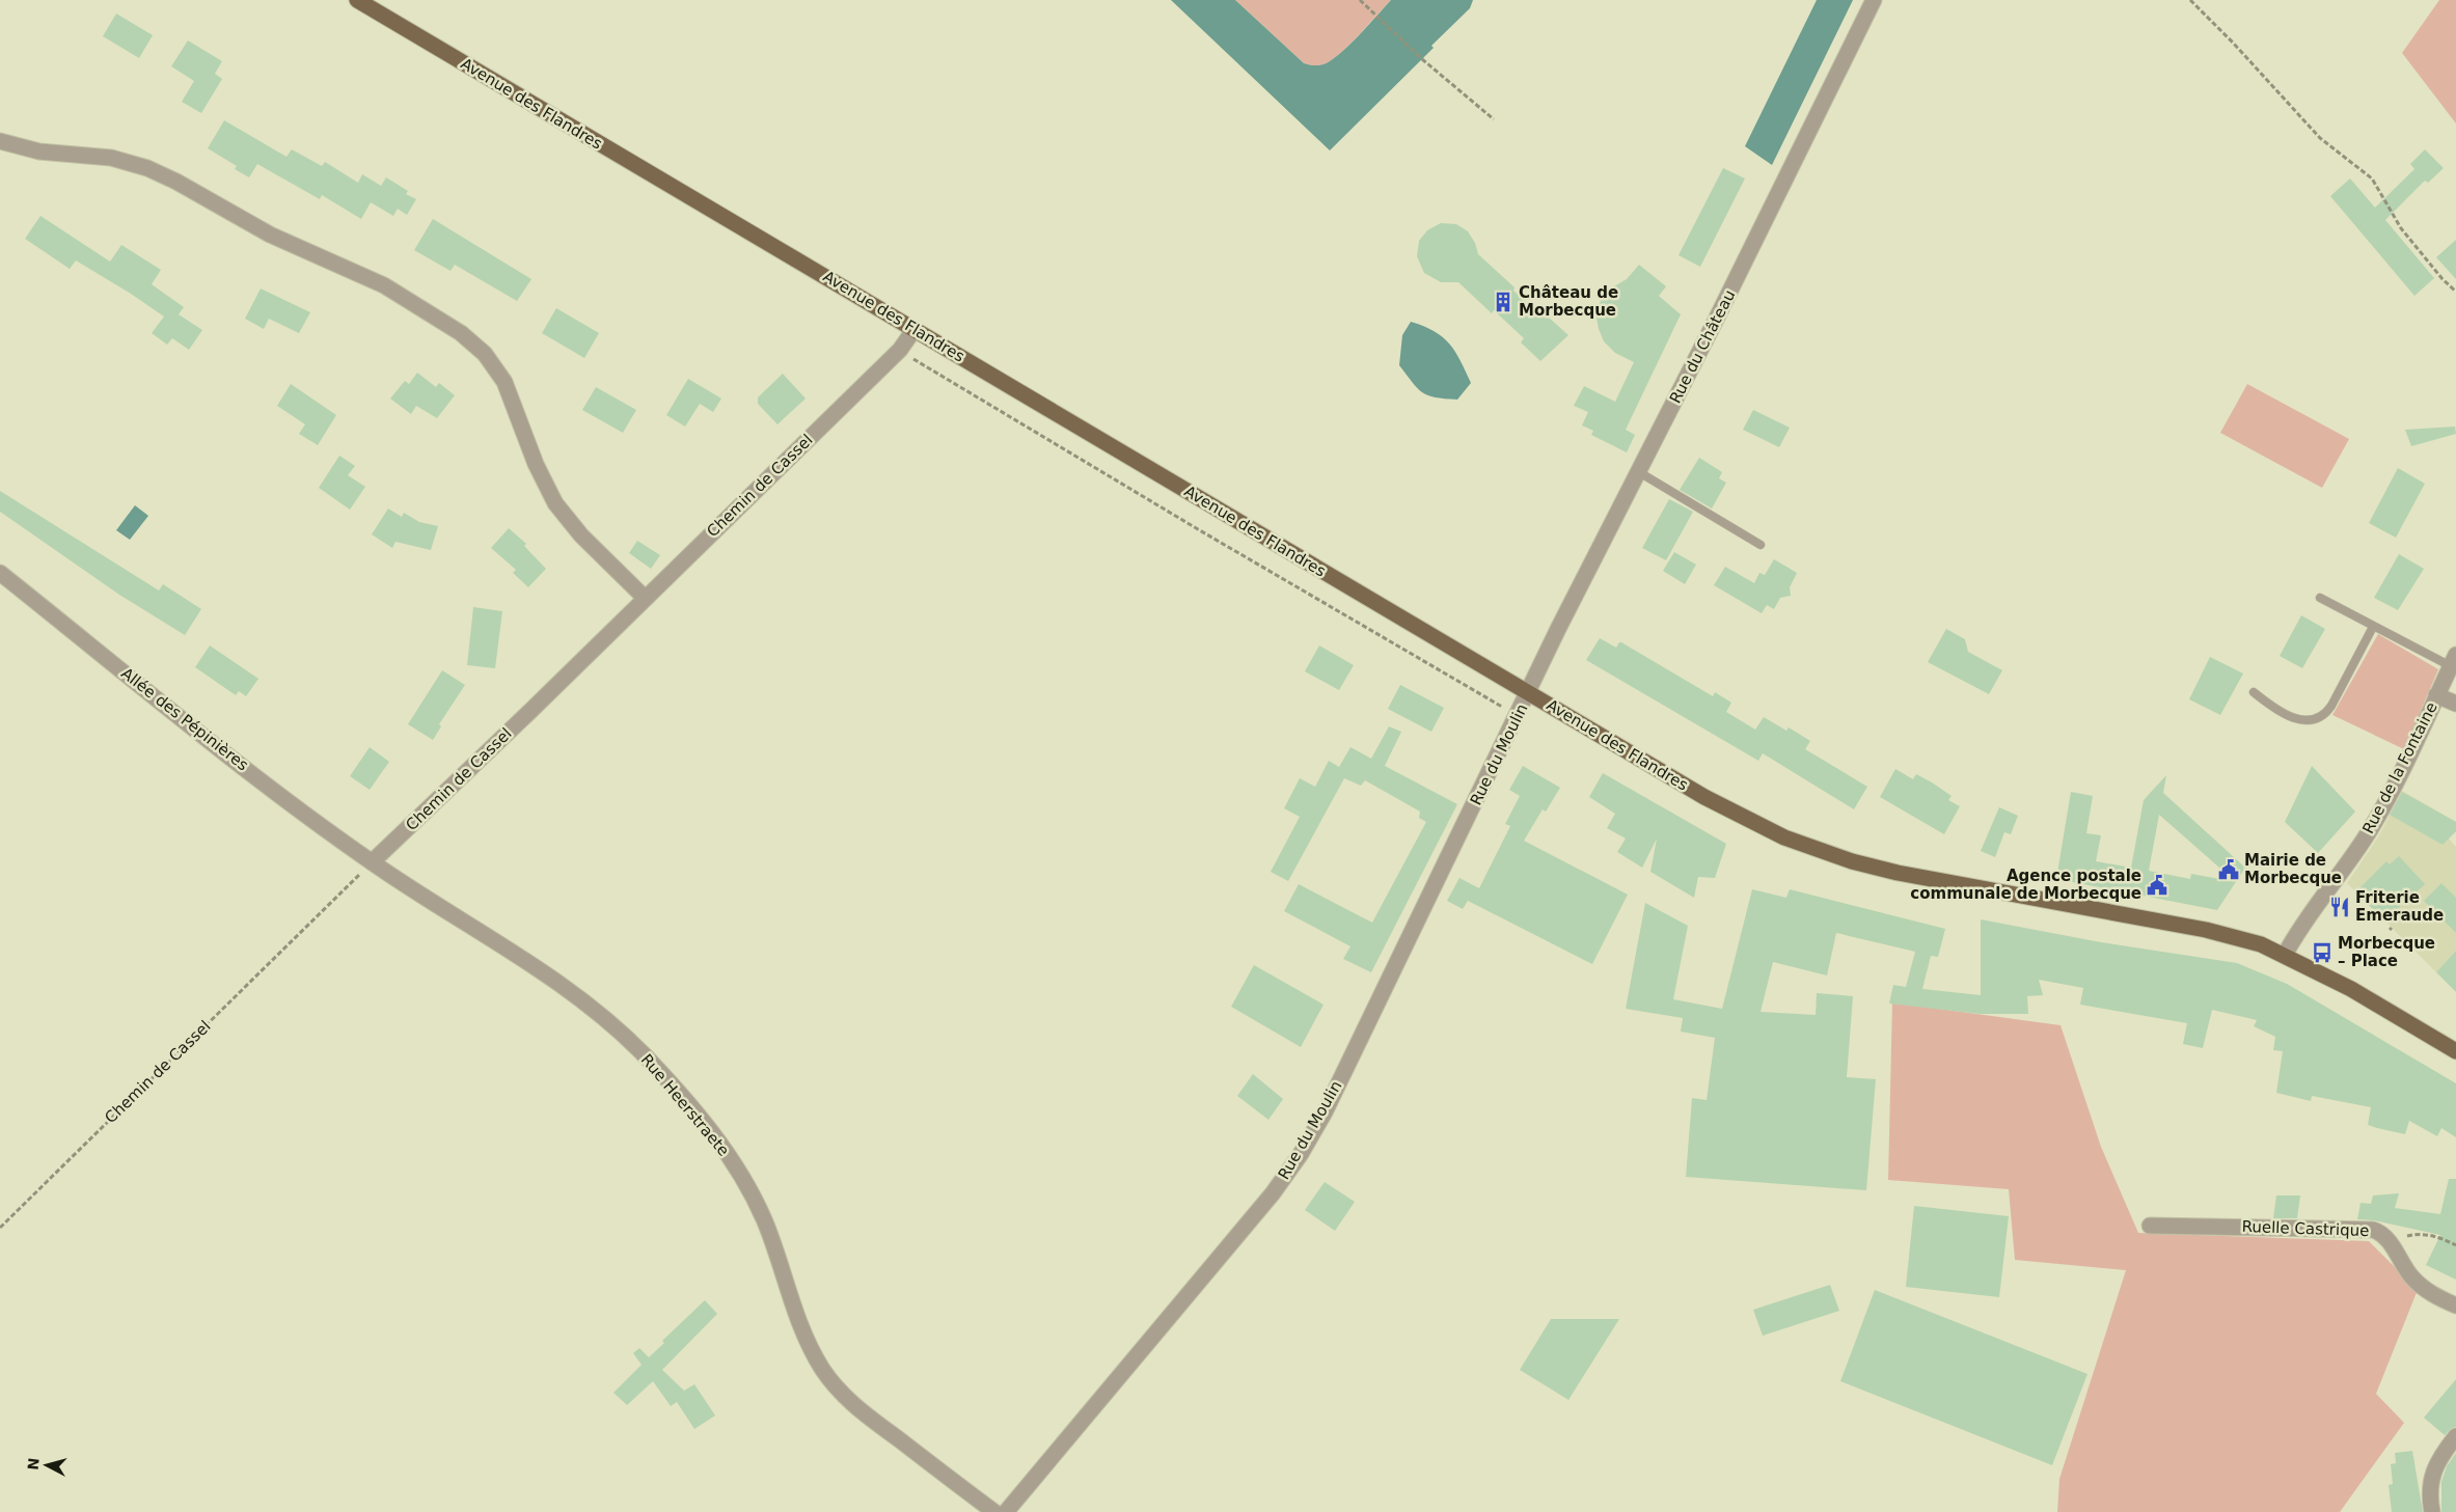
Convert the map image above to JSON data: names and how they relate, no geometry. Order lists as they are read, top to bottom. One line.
{"streets":{"main road":["Avenue des Flandres"],"street":["Rue du Château","Chemin de Cassel","Allée des Pépinières","Rue du Moulin","Rue de la Fontaine","Rue Heerstraete","Ruelle Castrique"]},"crossings":[["Avenue des Flandres","Rue du Château"],["Avenue des Flandres","Chemin de Cassel"],["Avenue des Flandres","Rue du Moulin"],["Avenue des Flandres","Rue de la Fontaine"],["Rue du Château","Rue du Moulin"],["Chemin de Cassel","Allée des Pépinières"],["Chemin de Cassel","Rue Heerstraete"],["Allée des Pépinières","Rue Heerstraete"]],"places":{"building":["Château de Morbecque"],"public building":["Mairie de Morbecque","Agence postale communale de Morbecque"],"restaurant":["Friterie Emeraude"],"bus stop":["Morbecque – Place"]},"north":"left"}
